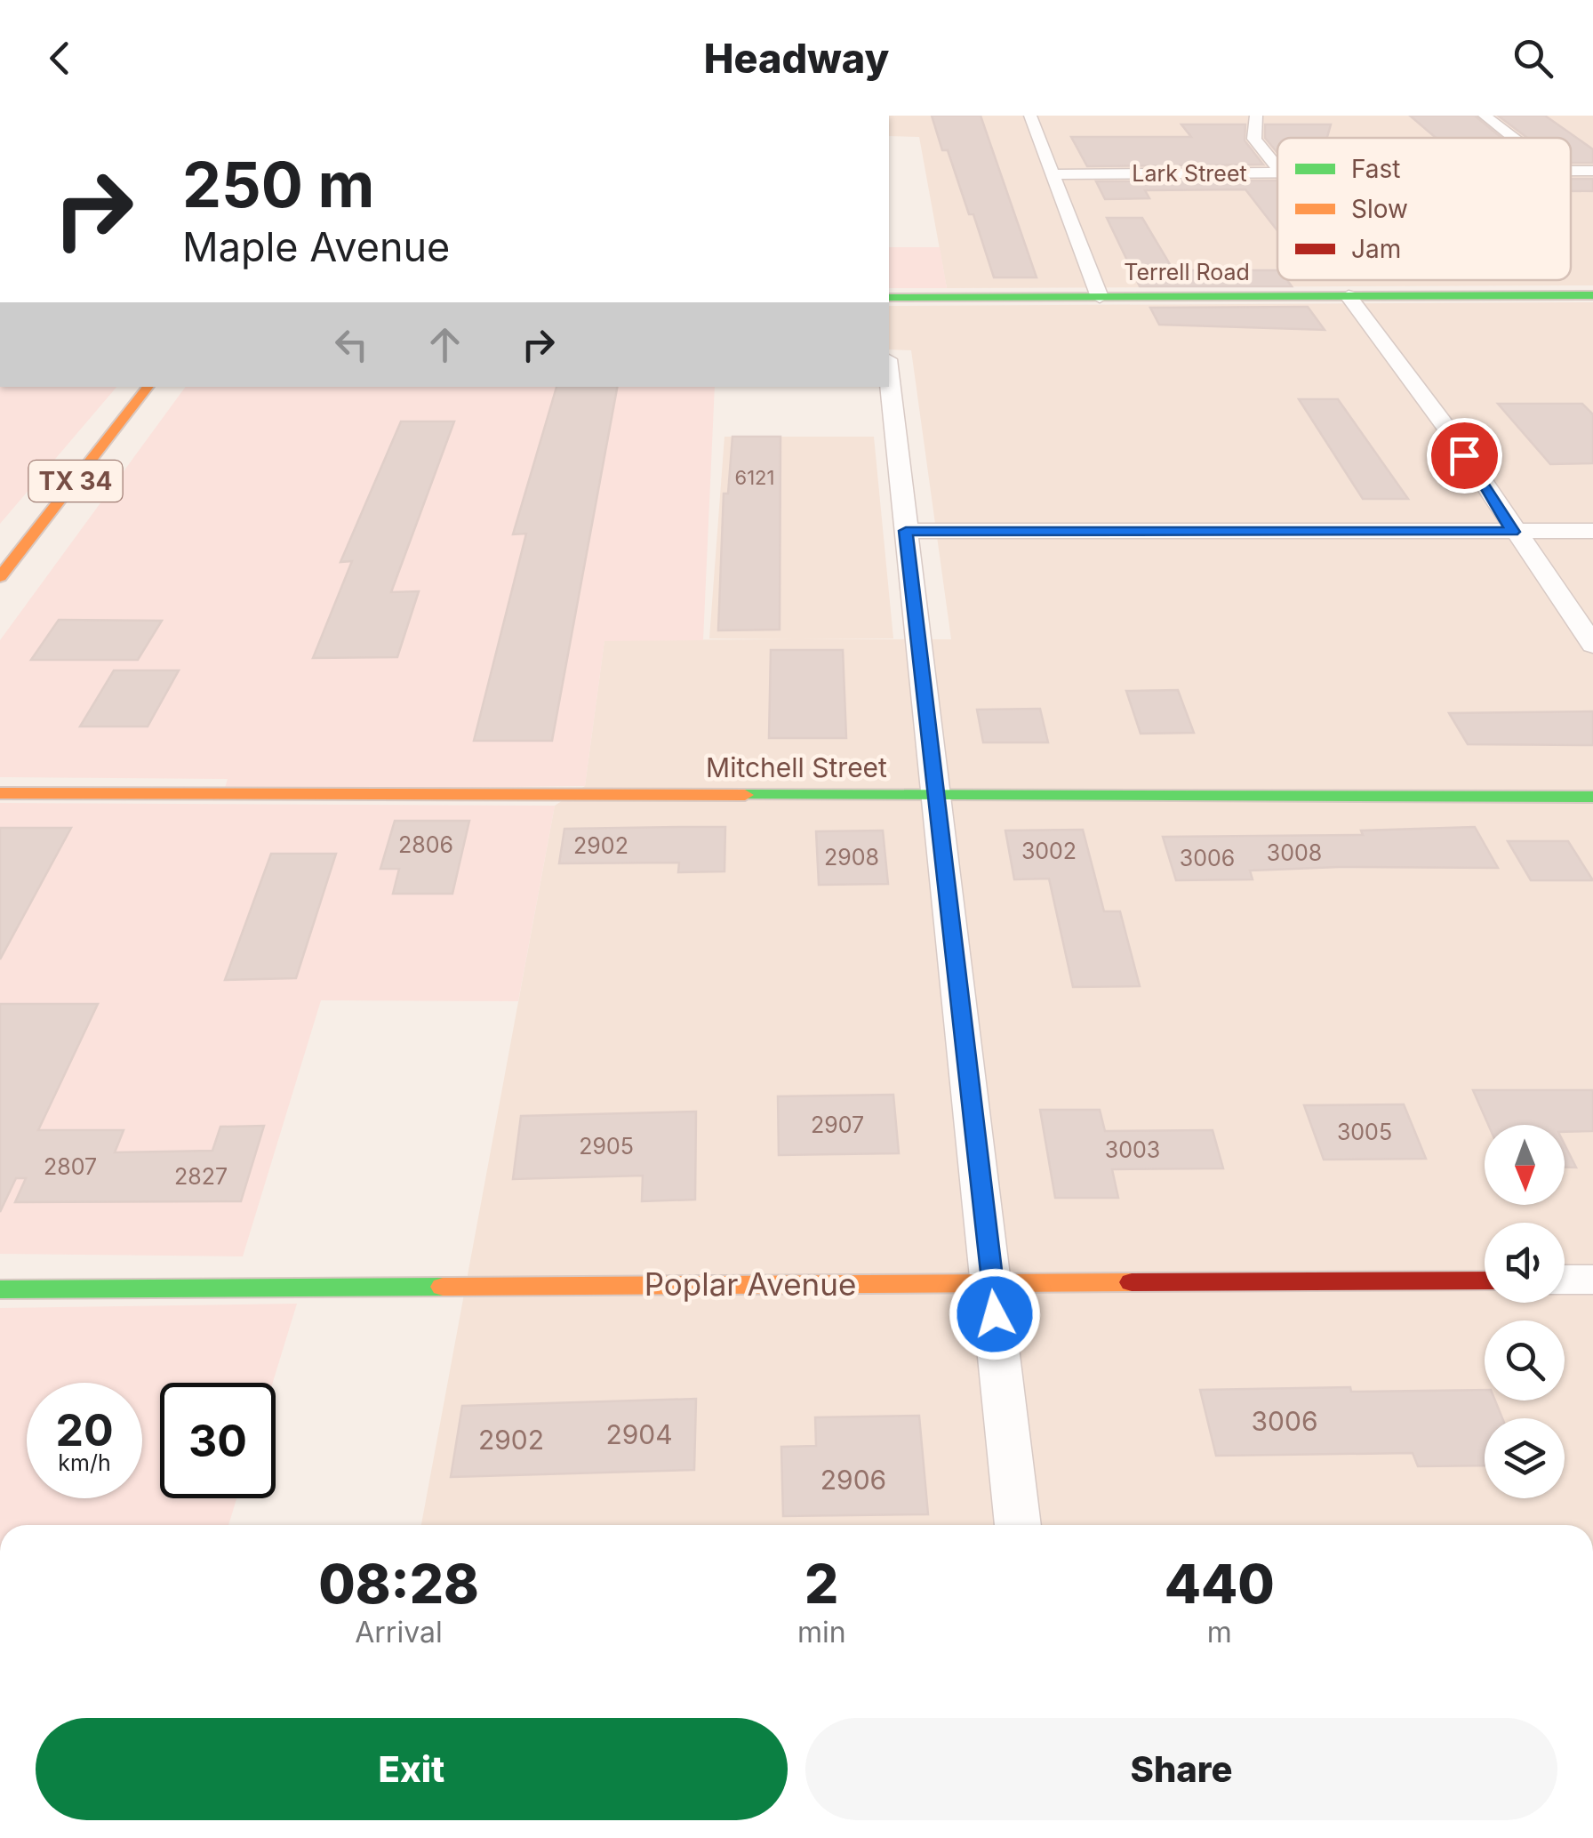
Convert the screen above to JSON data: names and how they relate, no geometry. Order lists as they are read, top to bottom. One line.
{"streets":{"street":["Lark Street","Terrell Road","TX 34","Mitchell Street","Poplar Avenue"]},"house_numbers":["6121","2806","2902","3002","3008","2908","3006","2907","3005","2905","3003","2807","2827","3006","2904","2902","2906"],"legend":["Fast","Slow","Jam"],"north":"bottom","page":{"header":"Headway","turn":["250 m","Maple Avenue"],"speed":"20 km/h","limit":"30","eta":["08:28","Arrival","2","min","440","m"],"buttons":["Exit","Share"]}}
